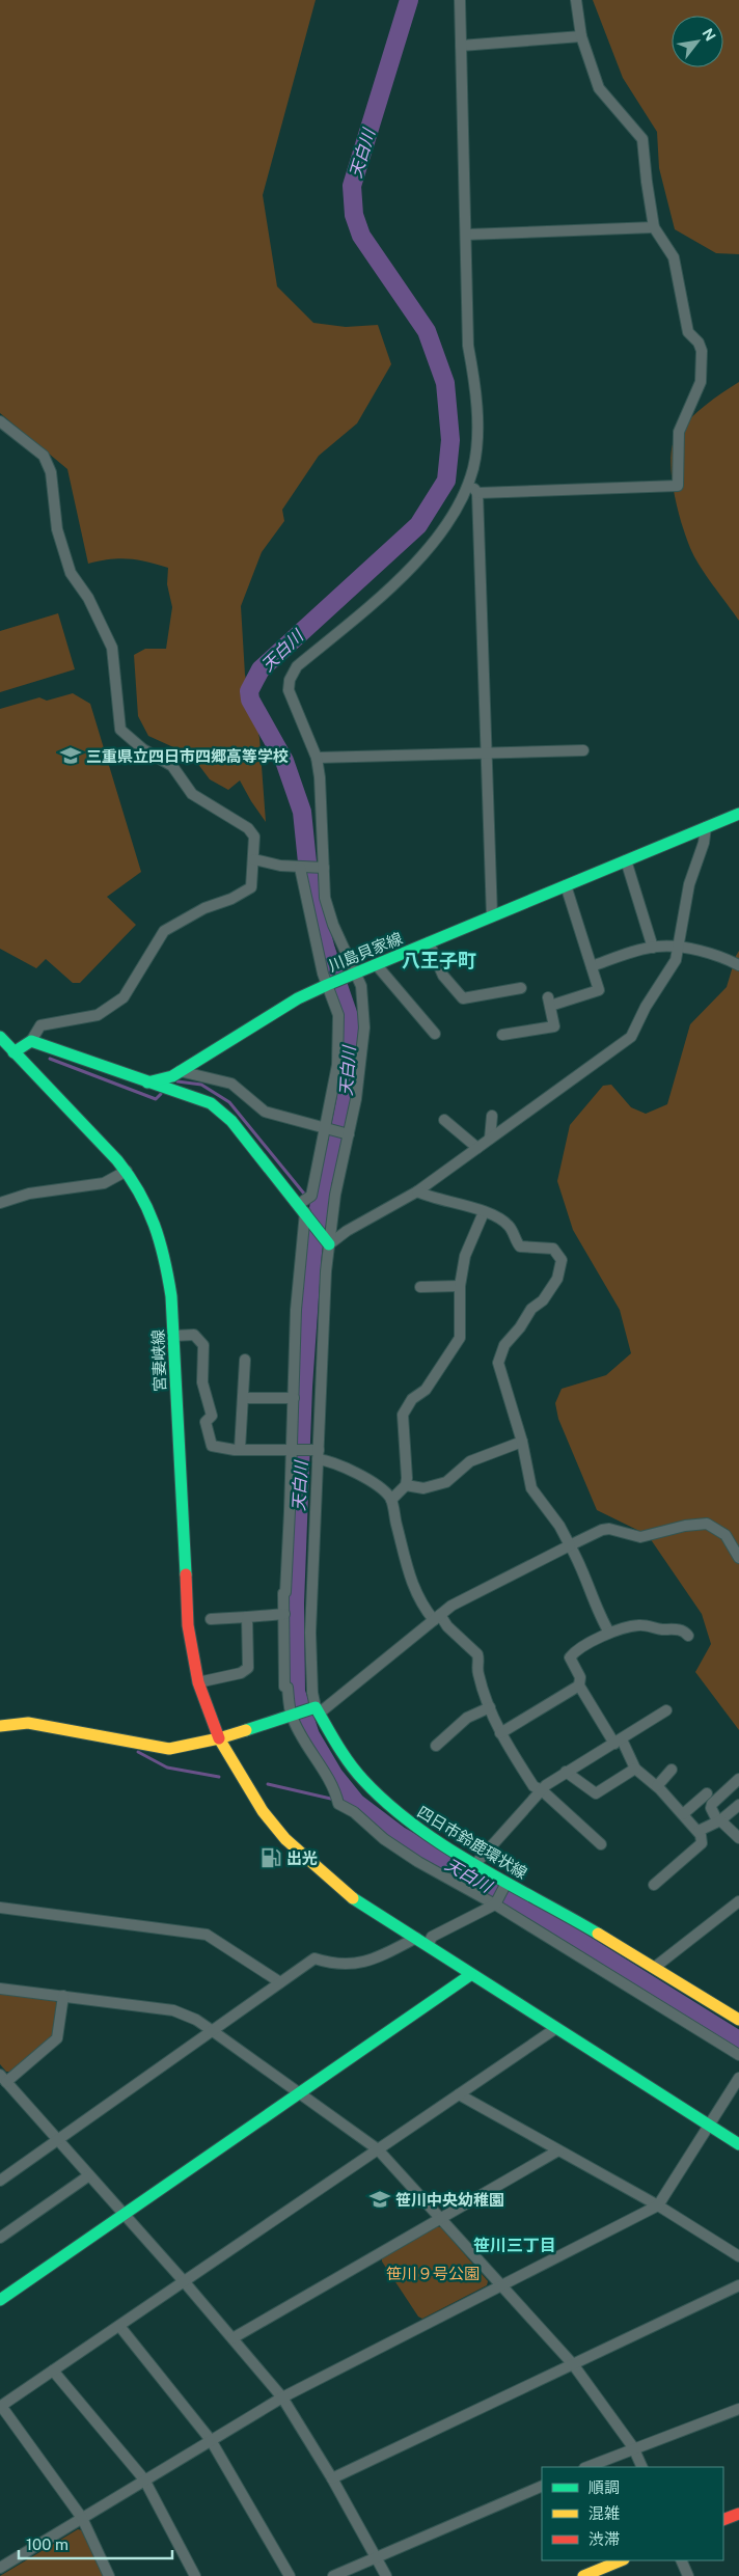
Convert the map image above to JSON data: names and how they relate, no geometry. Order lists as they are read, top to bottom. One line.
{"streets":{"main road":["川島貝家線","宮妻峡線","四日市鈴鹿環状線"]},"districts":["八王子町","笹川三丁目"],"water":["天白川"],"parks":["笹川９号公園"],"places":{"school or university":["三重県立四日市四郷高等学校","笹川中央幼稚園"],"fuel station":["出光"]},"legend":["順調","混雑","渋滞"],"scale_bar":"100 m","north":"top right"}
